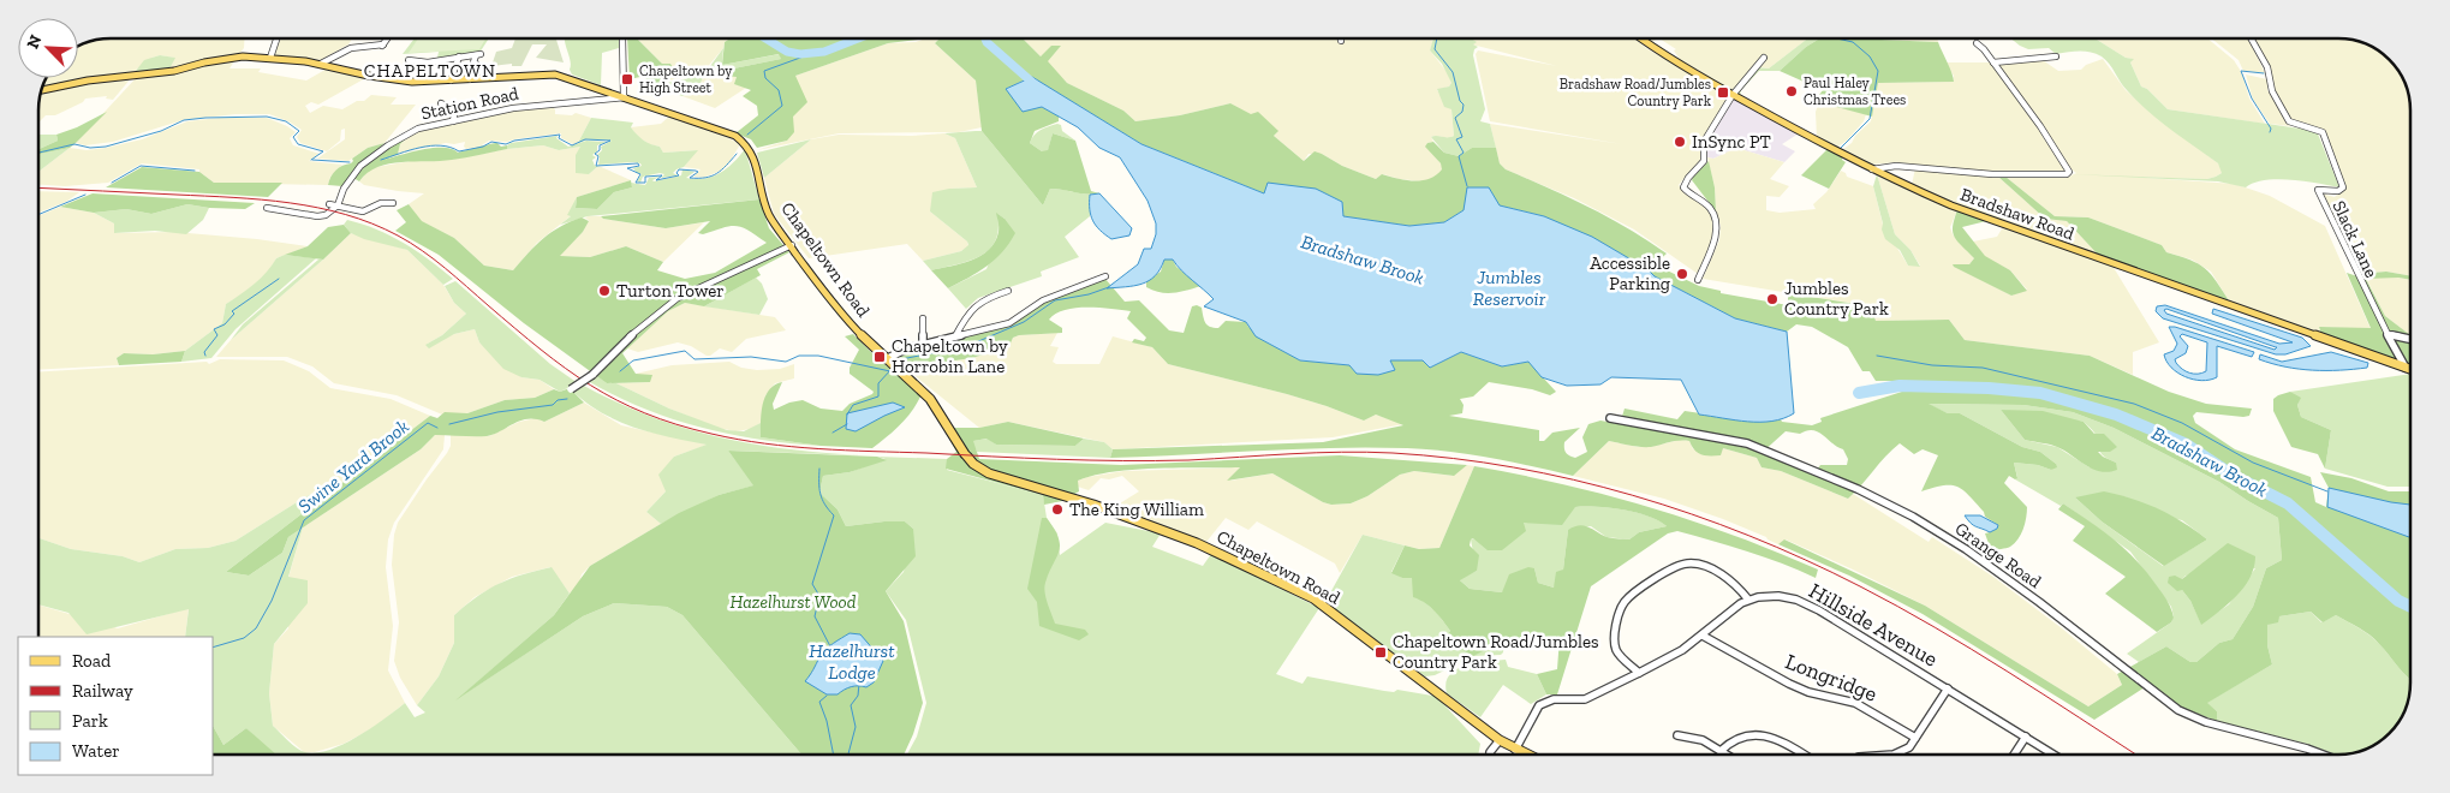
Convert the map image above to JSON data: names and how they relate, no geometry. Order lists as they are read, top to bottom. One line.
{"streets":{"main road":["Bradshaw Road","Chapeltown Road"],"street":["Station Road","Slack Lane","Grange Road","Hillside Avenue","Longridge"]},"crossings":[["Station Road","Chapeltown Road"],["Bradshaw Road","Slack Lane"],["Chapeltown Road","Hillside Avenue"],["Hillside Avenue","Longridge"]],"districts":["CHAPELTOWN"],"water":["Bradshaw Brook","Jumbles Reservoir","Swine Yard Brook","Hazelhurst Lodge"],"parks":["Hazelhurst Wood"],"places":{"transit":["Chapeltown by High Street","Bradshaw Road/Jumbles Country Park","Chapeltown by Horrobin Lane","Chapeltown Road/Jumbles Country Park"],"other":["Paul Haley Christmas Trees","InSync PT","Accessible Parking","Turton Tower","Jumbles Country Park","The King William"]},"legend":["Road","Railway","Park","Water"],"north":"top left"}
